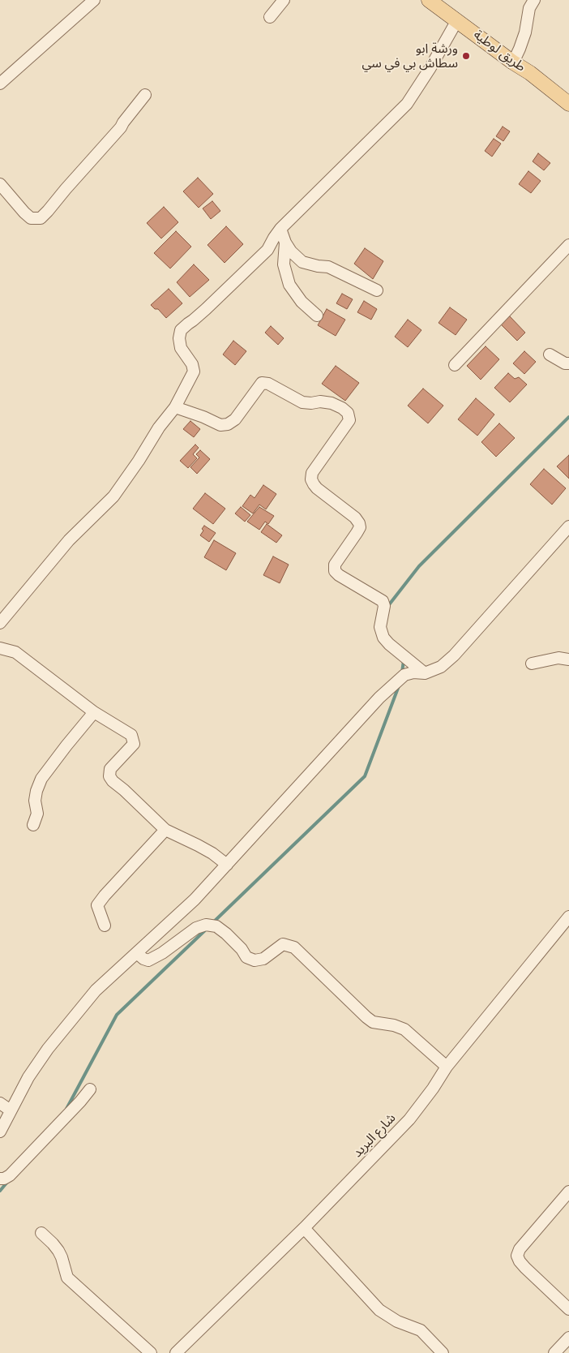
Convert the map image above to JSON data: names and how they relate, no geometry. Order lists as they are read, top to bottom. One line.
{"streets":{"main road":["طريق لوطية"],"street":["شارع البريد"]},"places":["ورشة ابو سطاش بي في سي"]}
